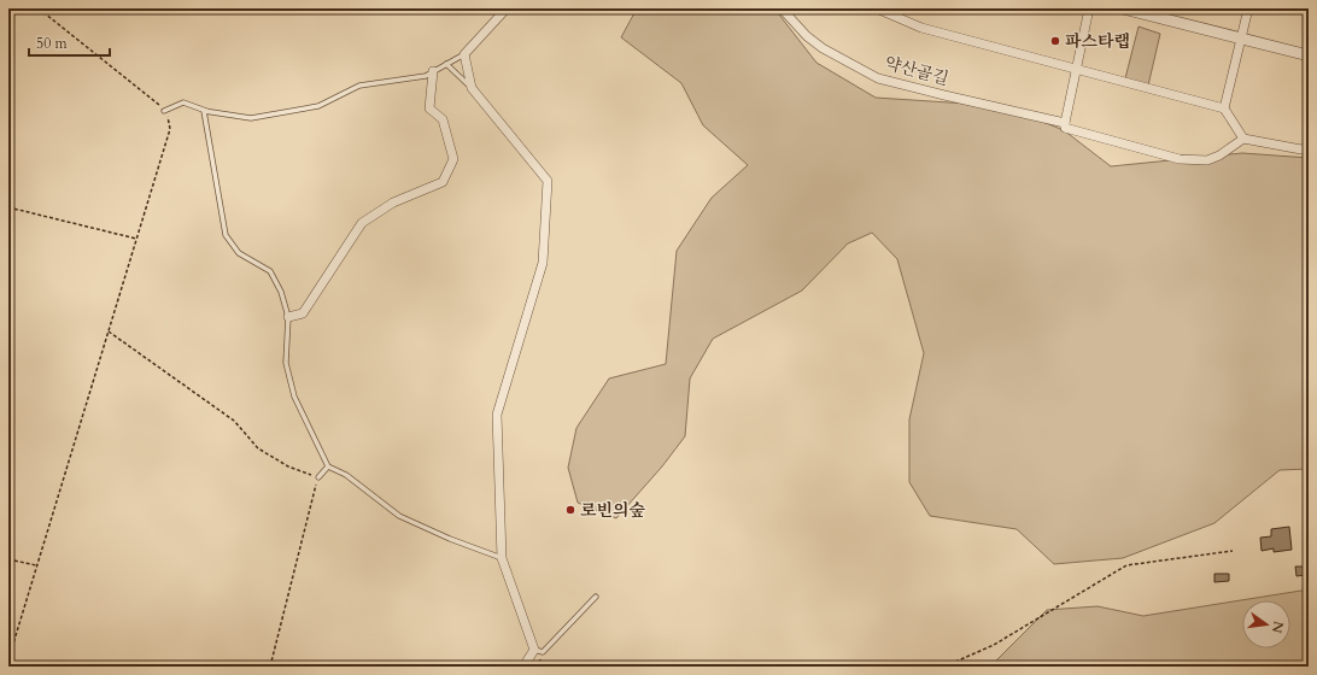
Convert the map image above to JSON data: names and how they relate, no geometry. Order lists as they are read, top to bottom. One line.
{"streets":{"street":["약산골길"]},"places":["파스타랩","로빈의숲"],"scale_bar":"50 m","north":"right"}
